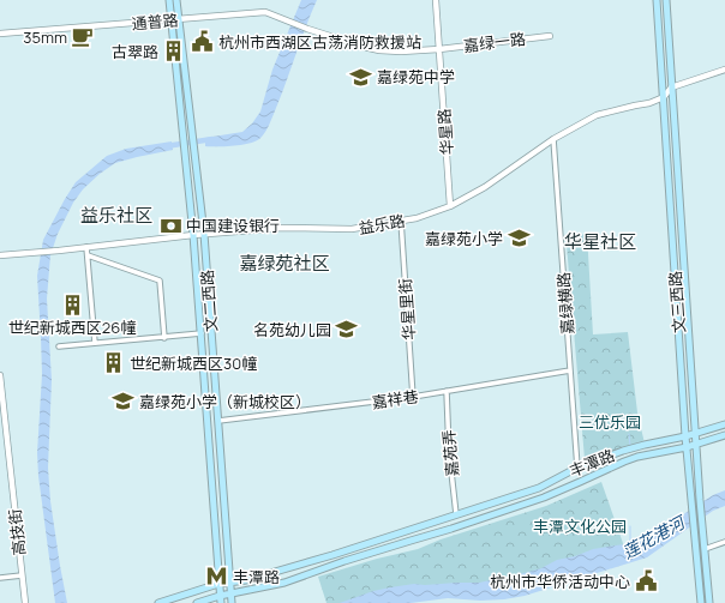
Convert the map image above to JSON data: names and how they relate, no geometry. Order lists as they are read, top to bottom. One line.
{"streets":{"main road":["文二西路","文三西路","丰潭路"],"street":["通普路","嘉绿一路","华星路","益乐路","嘉绿横路","华星里街","嘉祥巷","嘉苑弄","高技街"]},"crossings":[["通普路","嘉绿一路"],["通普路","文二西路"],["嘉绿一路","华星路"],["华星路","益乐路"],["益乐路","文二西路"],["益乐路","文三西路"],["益乐路","嘉绿横路"],["益乐路","华星里街"],["文二西路","嘉祥巷"],["文二西路","丰潭路"],["文三西路","丰潭路"],["嘉绿横路","嘉祥巷"],["嘉绿横路","丰潭路"],["华星里街","嘉祥巷"],["嘉祥巷","嘉苑弄"],["嘉苑弄","丰潭路"]],"districts":["益乐社区","华星社区","嘉绿苑社区"],"water":["莲花港河"],"parks":["三优乐园","丰潭文化公园"],"places":{"cafe":["35mm"],"public building":["杭州市西湖区古荡消防救援站","杭州市华侨活动中心"],"building":["古翠路","世纪新城西区26幢","世纪新城西区30幢"],"school or university":["嘉绿苑中学","嘉绿苑小学","名苑幼儿园","嘉绿苑小学（新城校区）"],"bank":["中国建设银行"],"metro station":["丰潭路"]}}
